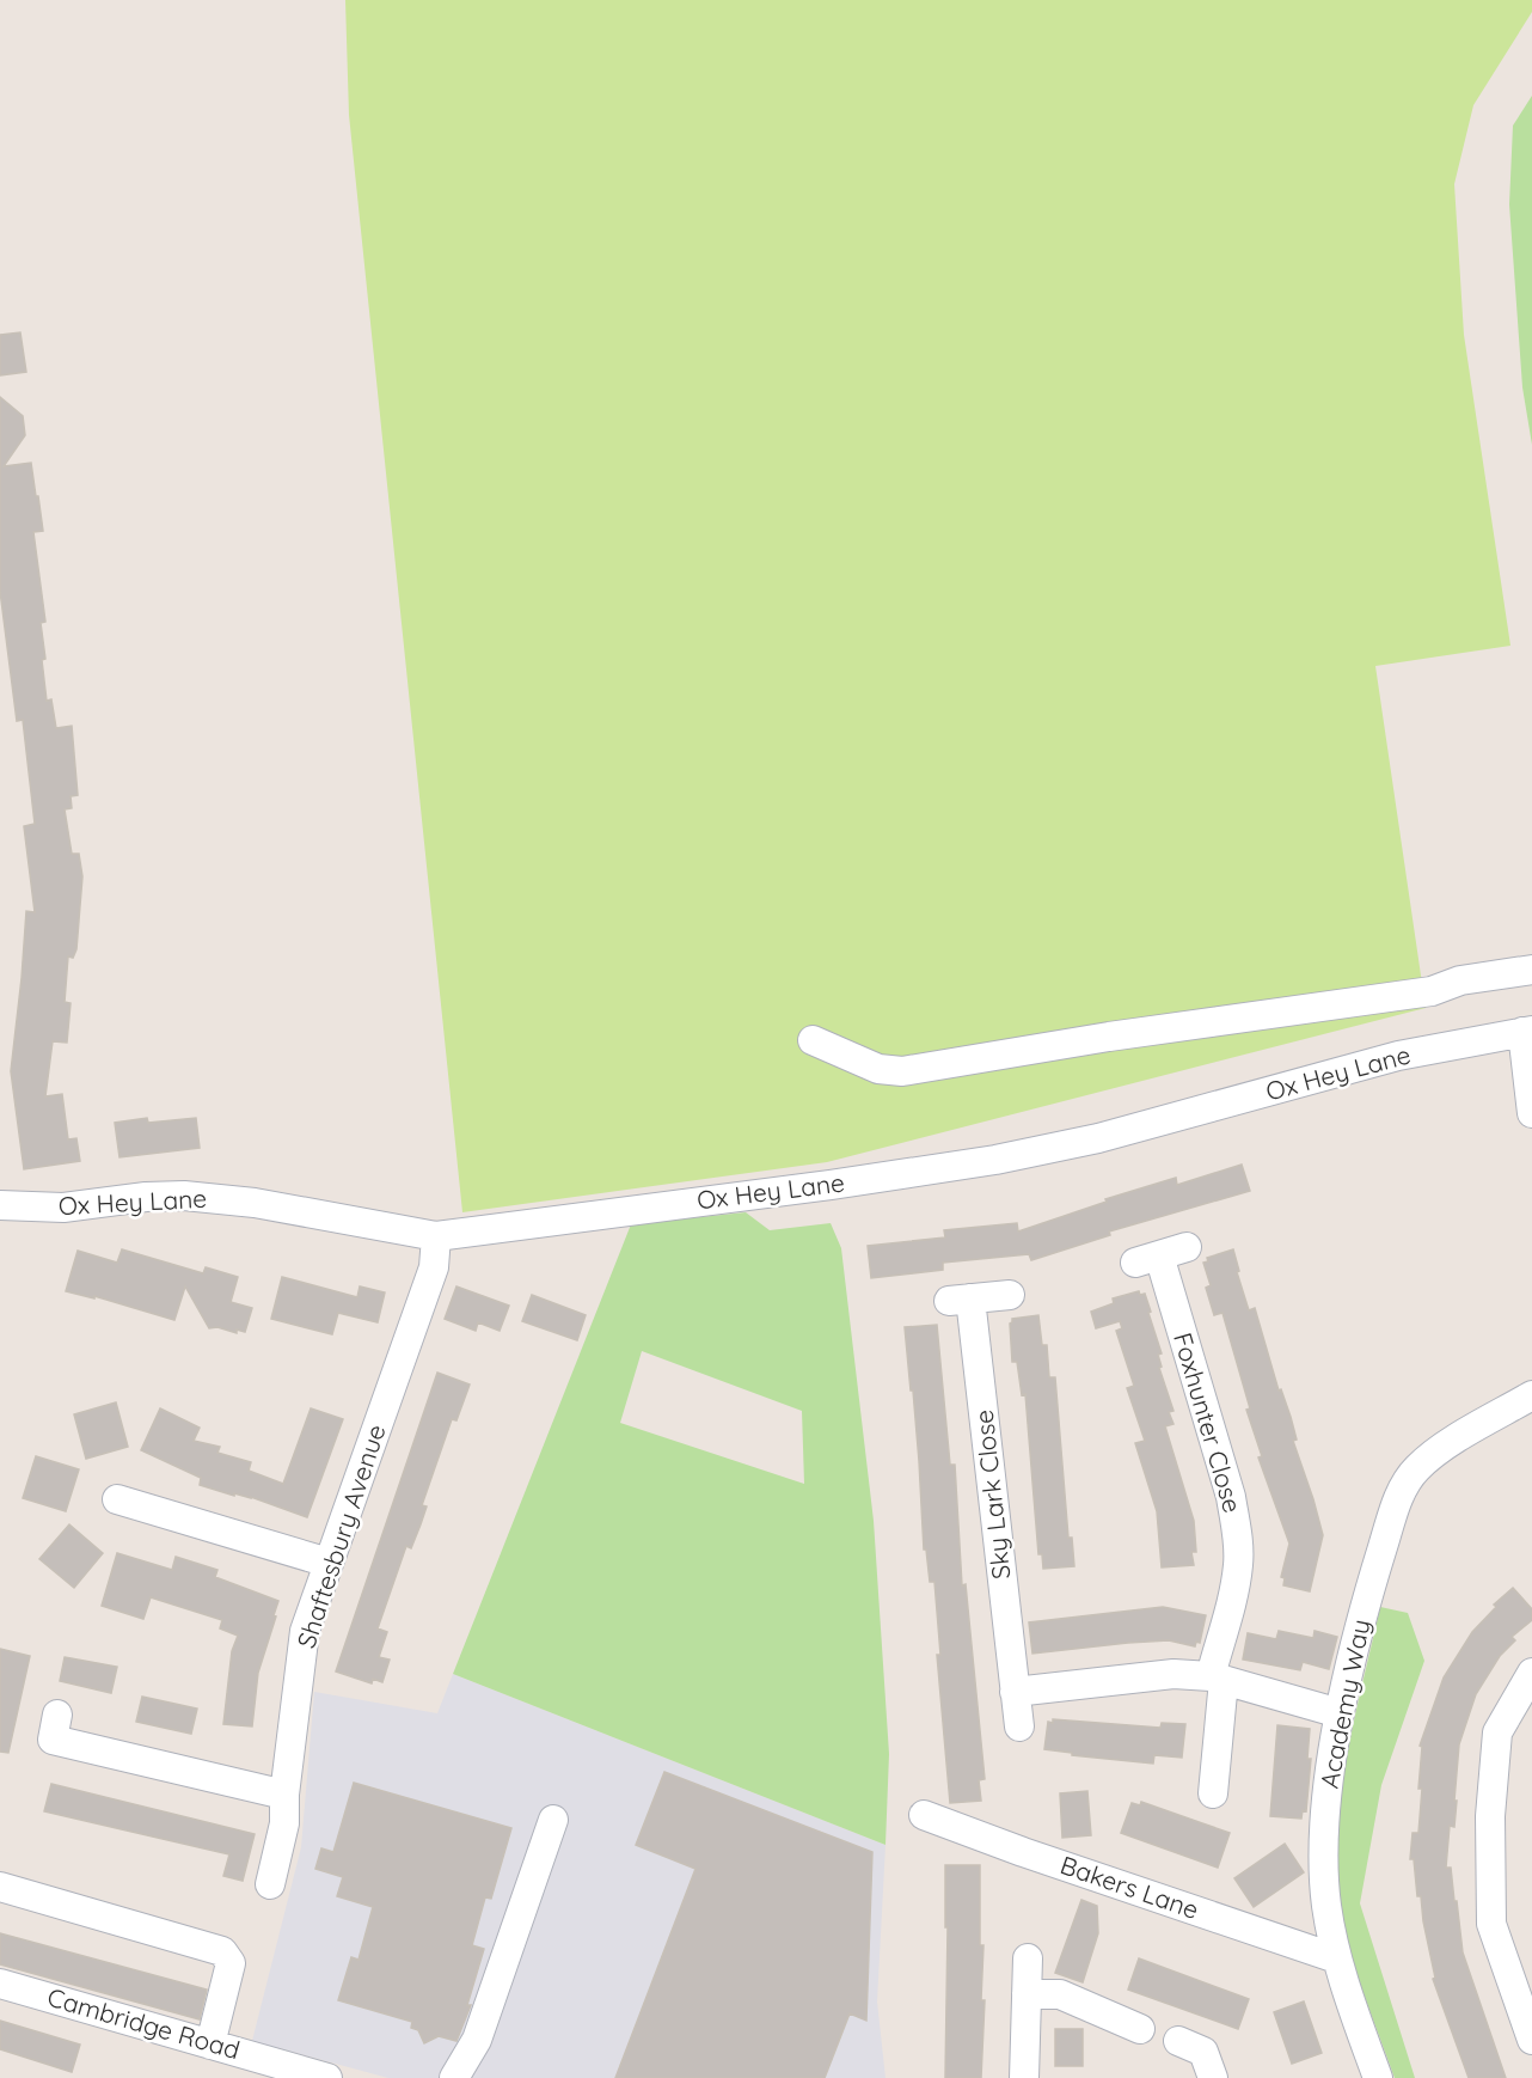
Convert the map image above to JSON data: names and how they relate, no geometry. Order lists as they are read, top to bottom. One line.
{"streets":{"street":["Ox Hey Lane","Foxhunter Close","Sky Lark Close","Shaftesbury Avenue","Academy Way","Bakers Lane","Cambridge Road"]},"crossings":[["Ox Hey Lane","Shaftesbury Avenue"],["Academy Way","Bakers Lane"]]}
